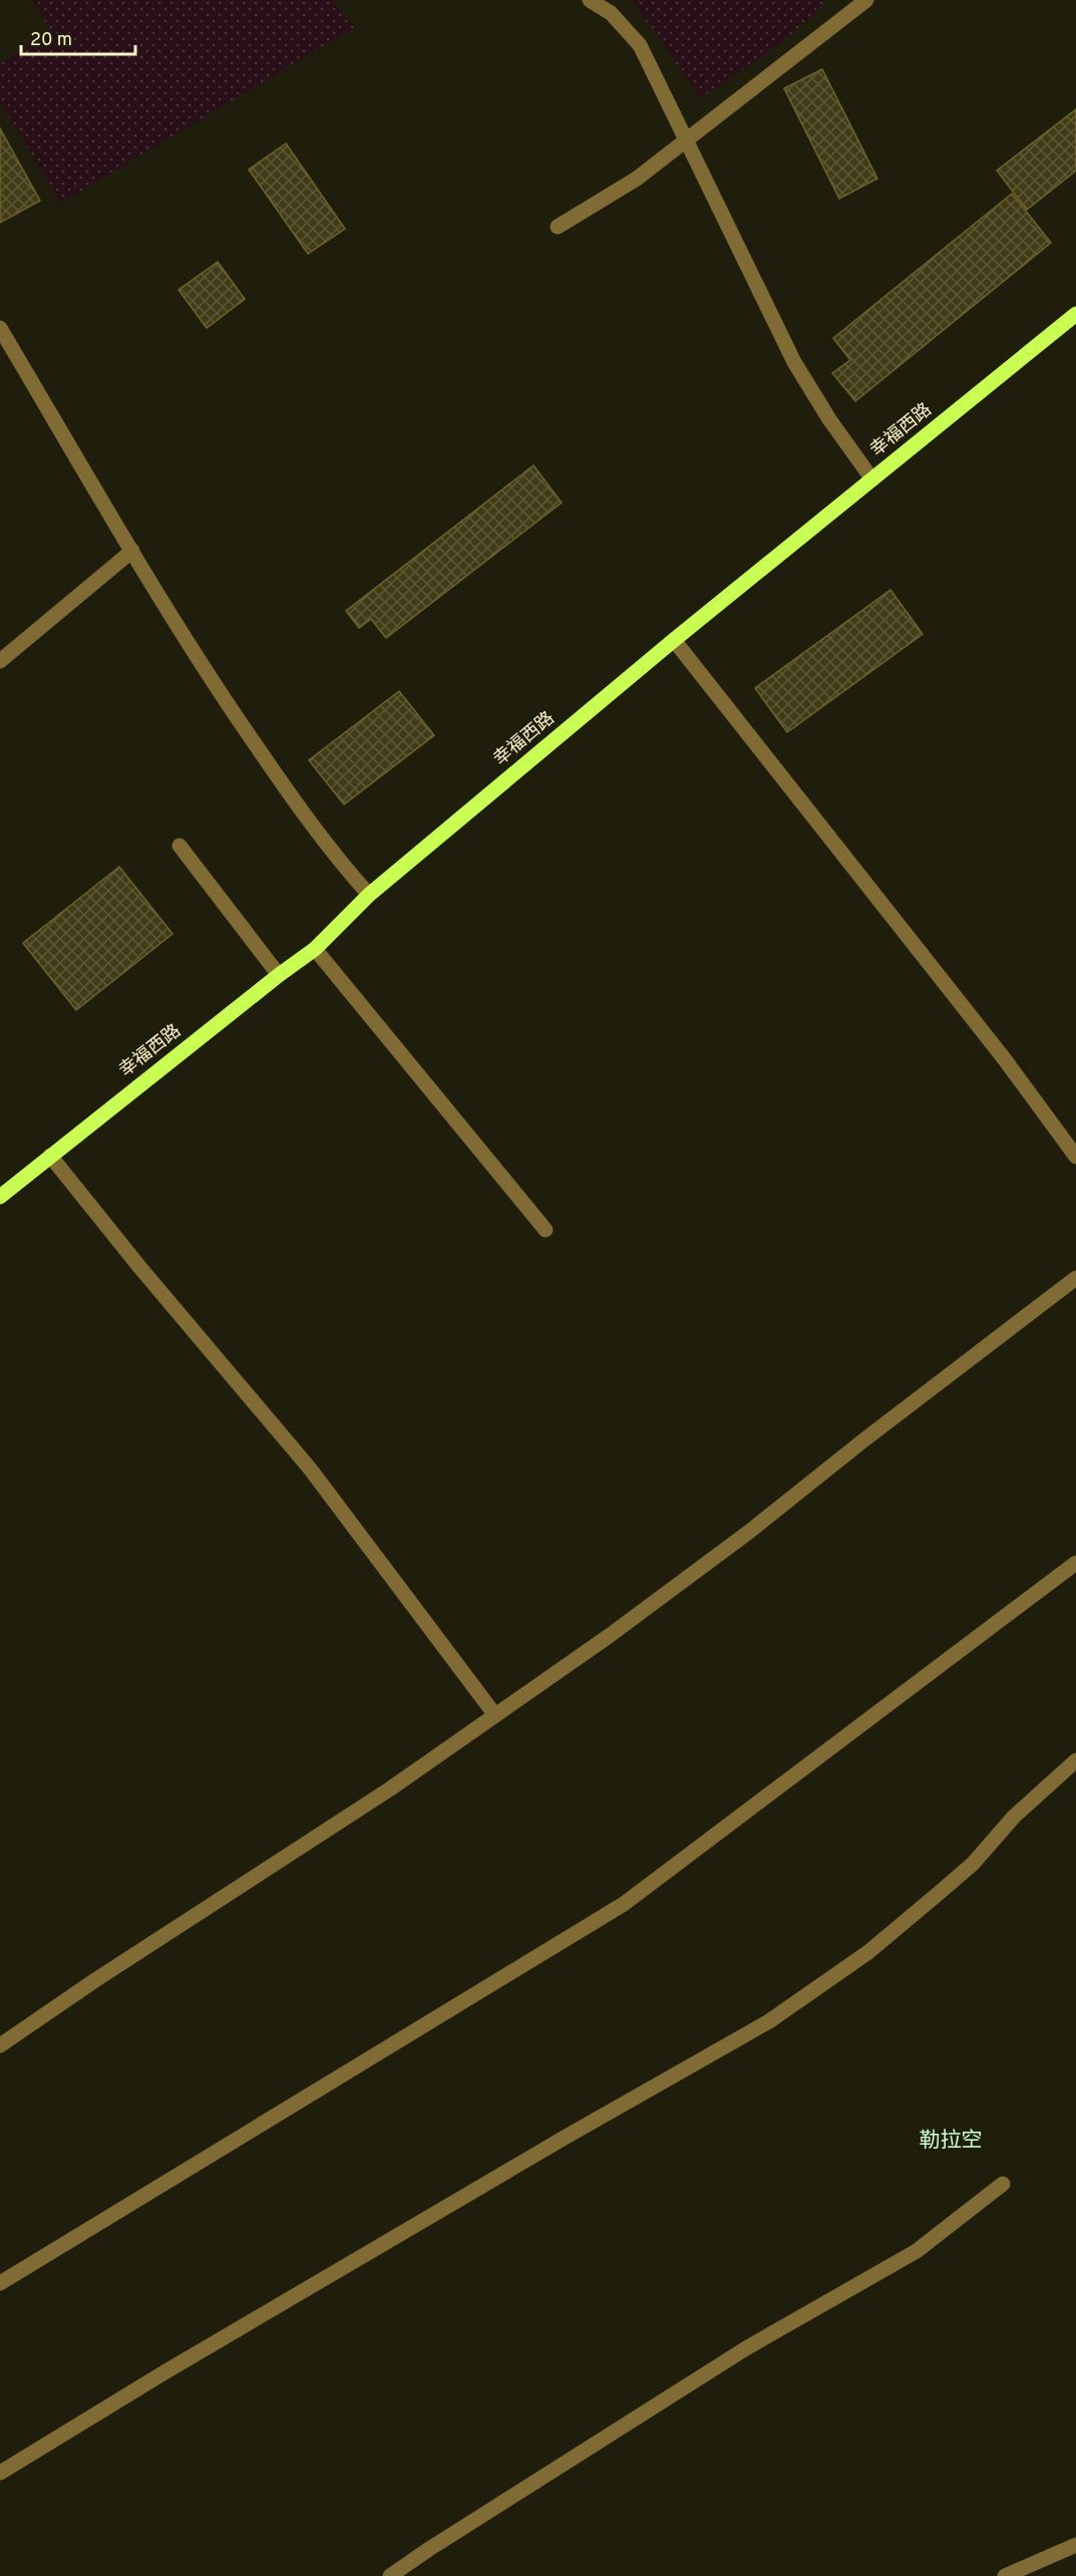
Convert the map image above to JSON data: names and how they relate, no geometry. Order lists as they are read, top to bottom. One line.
{"streets":{"main road":["幸福西路"]},"districts":["勒拉空"],"scale_bar":"20 m"}
